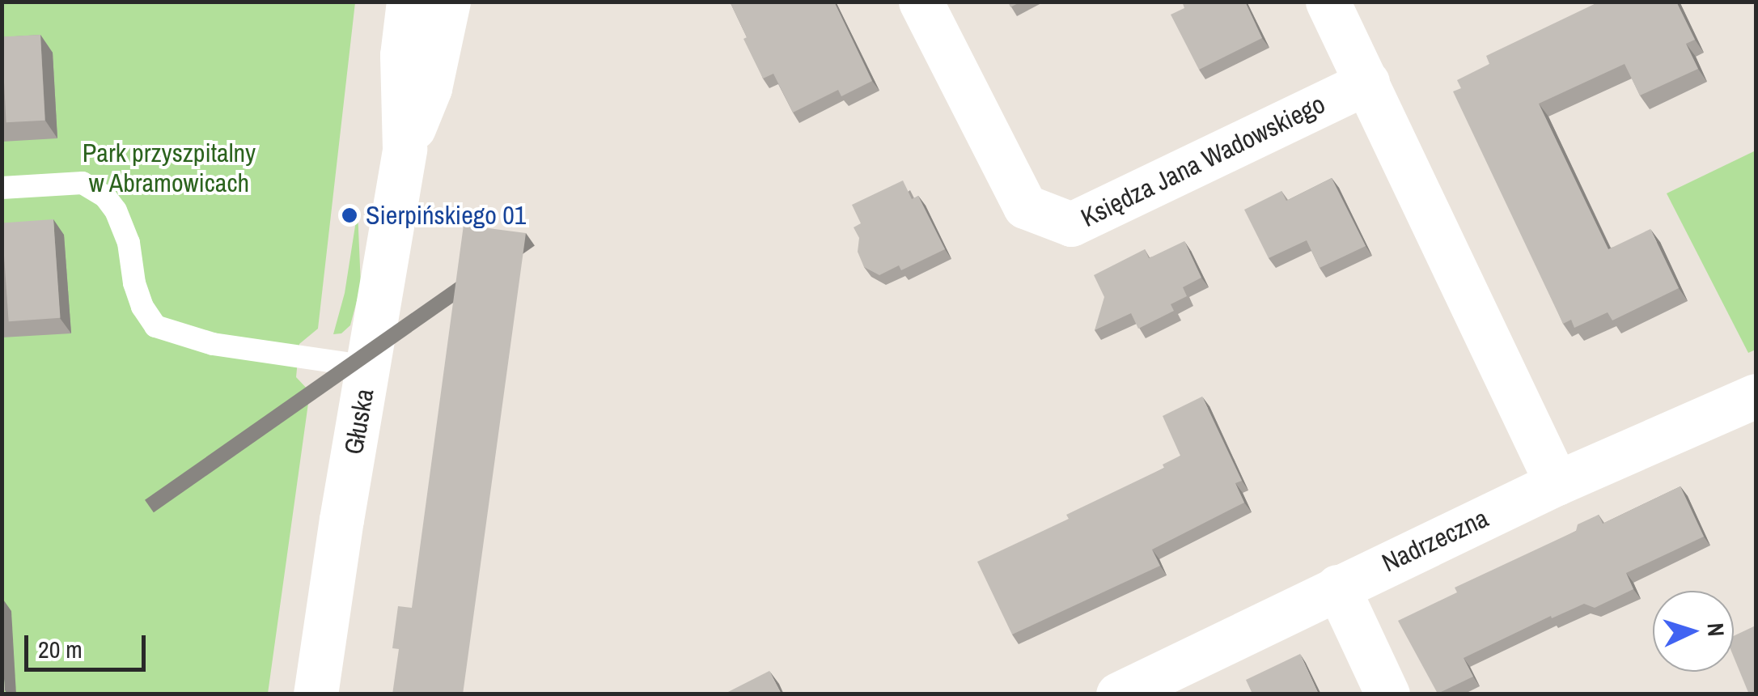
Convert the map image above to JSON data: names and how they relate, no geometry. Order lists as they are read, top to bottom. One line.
{"streets":{"street":["Księdza Jana Wadowskiego","Głuska","Nadrzeczna"]},"parks":["Park przyszpitalny w Abramowicach"],"places":["Sierpińskiego 01"],"scale_bar":"20 m","north":"right"}
